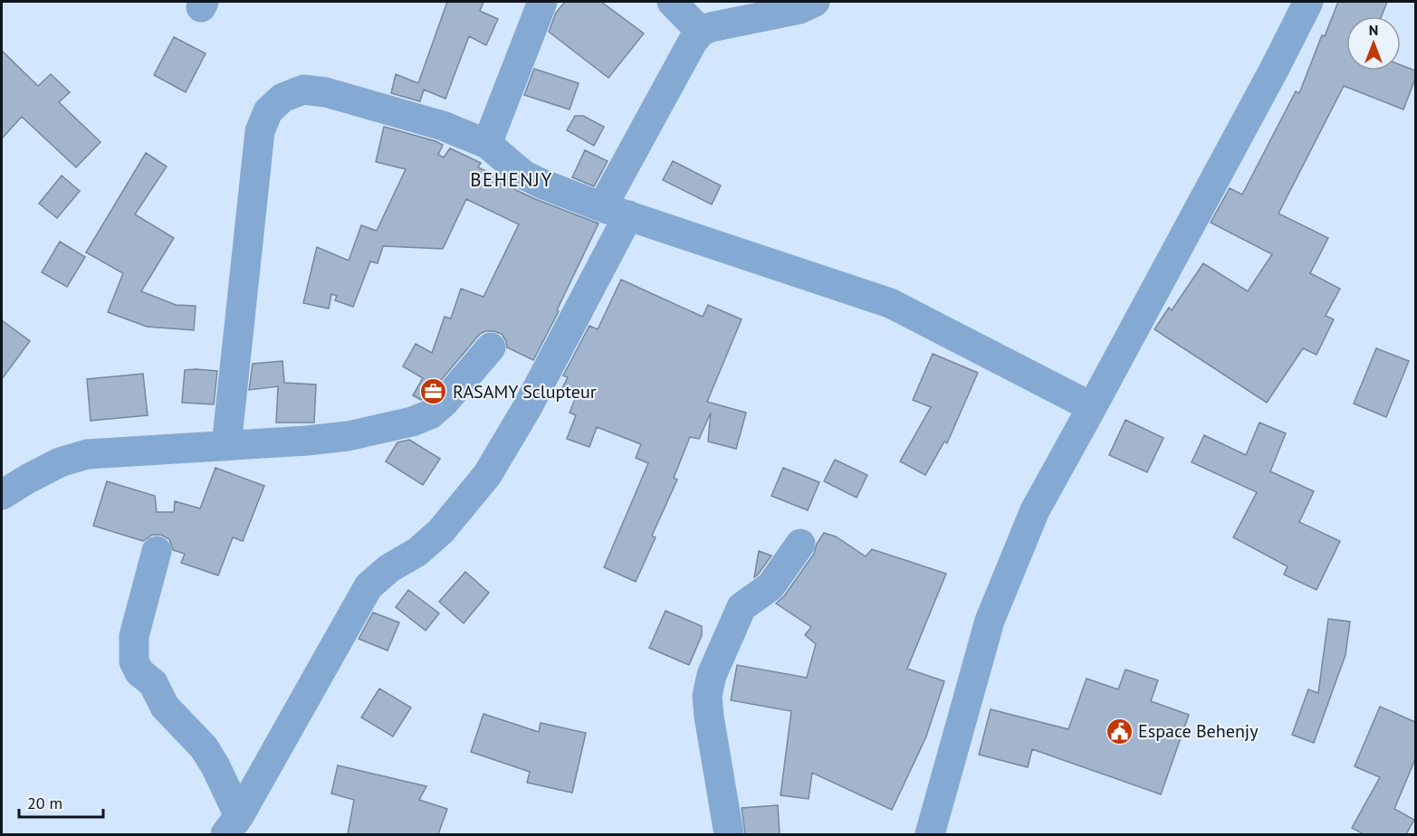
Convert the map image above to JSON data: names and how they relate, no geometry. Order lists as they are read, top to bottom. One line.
{"districts":["BEHENJY"],"places":{"office":["RASAMY Sclupteur"],"public building":["Espace Behenjy"]},"scale_bar":"20 m","north":"top"}
